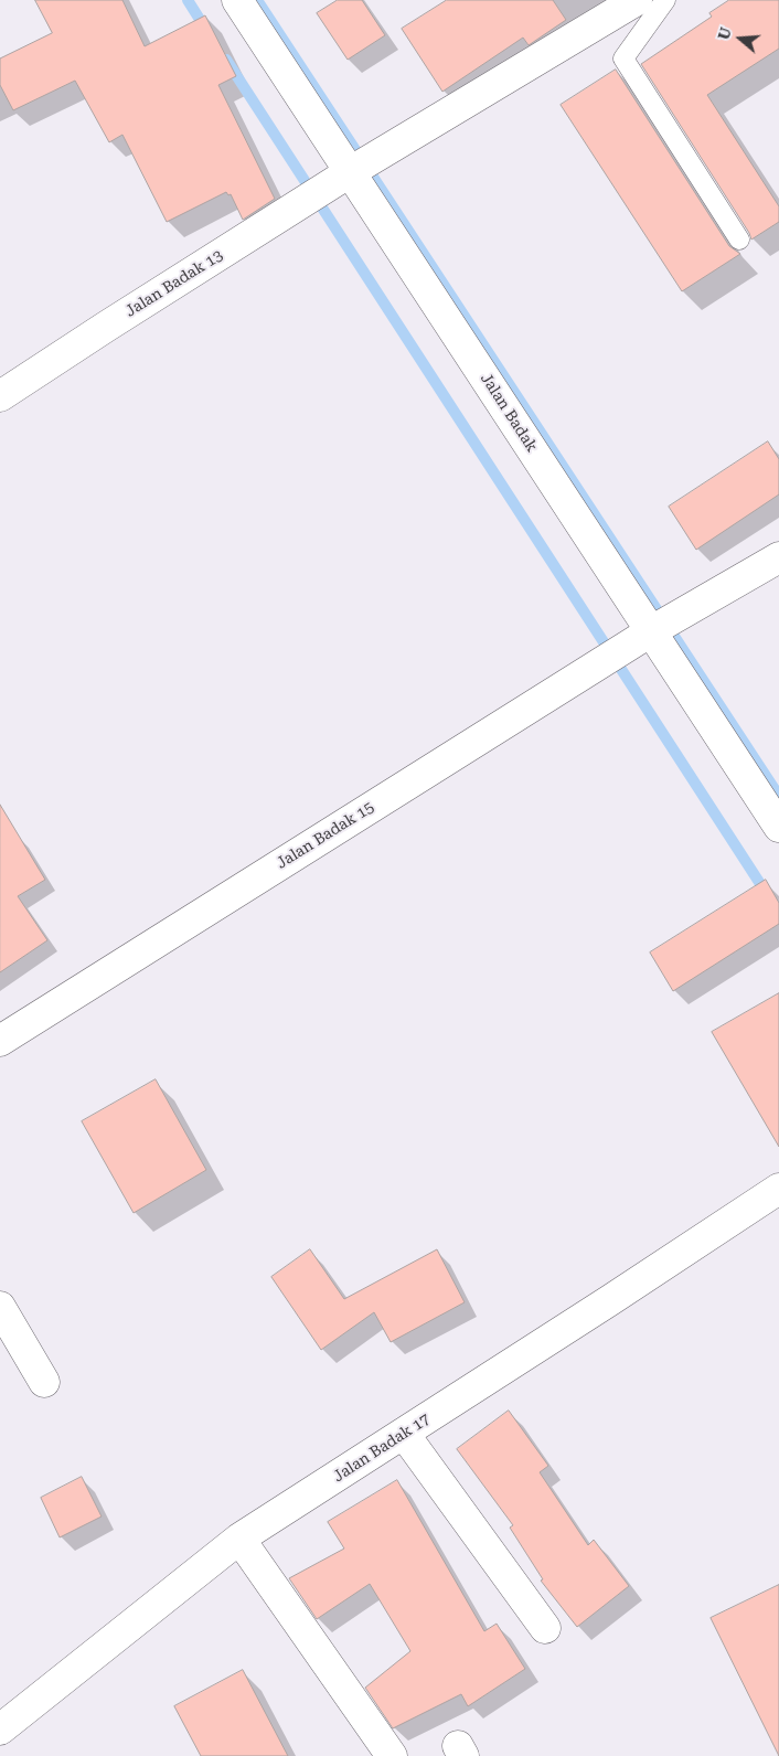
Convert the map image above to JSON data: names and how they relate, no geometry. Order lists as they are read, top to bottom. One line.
{"streets":{"street":["Jalan Badak 13","Jalan Badak","Jalan Badak 15","Jalan Badak 17"]},"crossings":[["Jalan Badak 13","Jalan Badak"],["Jalan Badak","Jalan Badak 15"]],"north":"left"}
